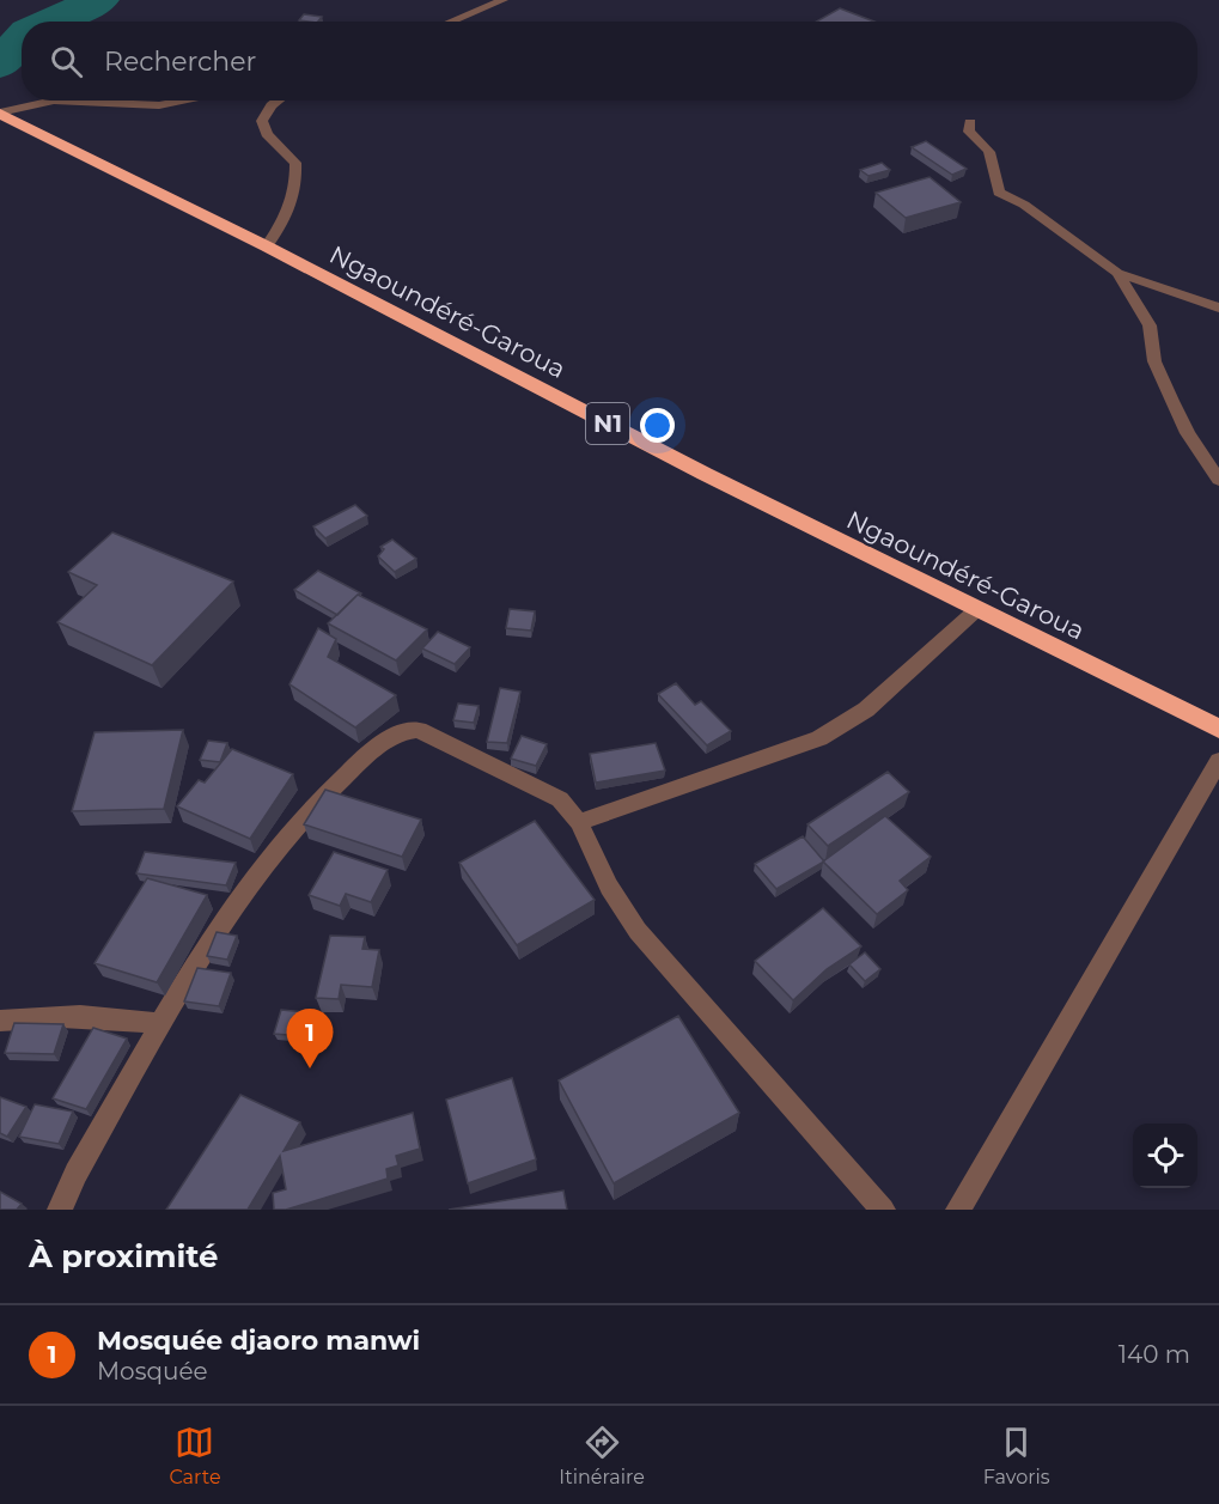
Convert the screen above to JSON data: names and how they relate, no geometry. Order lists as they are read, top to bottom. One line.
{"streets":{"highway":["Ngaoundéré-Garoua","N1"]},"page":{"search":"Rechercher","pins":"1","heading":"À proximité","list":[{"mark":"1","name":"Mosquée djaoro manwi","note":"Mosquée","value":"140 m"}],"nav":["Carte","Itinéraire","Favoris"]}}
